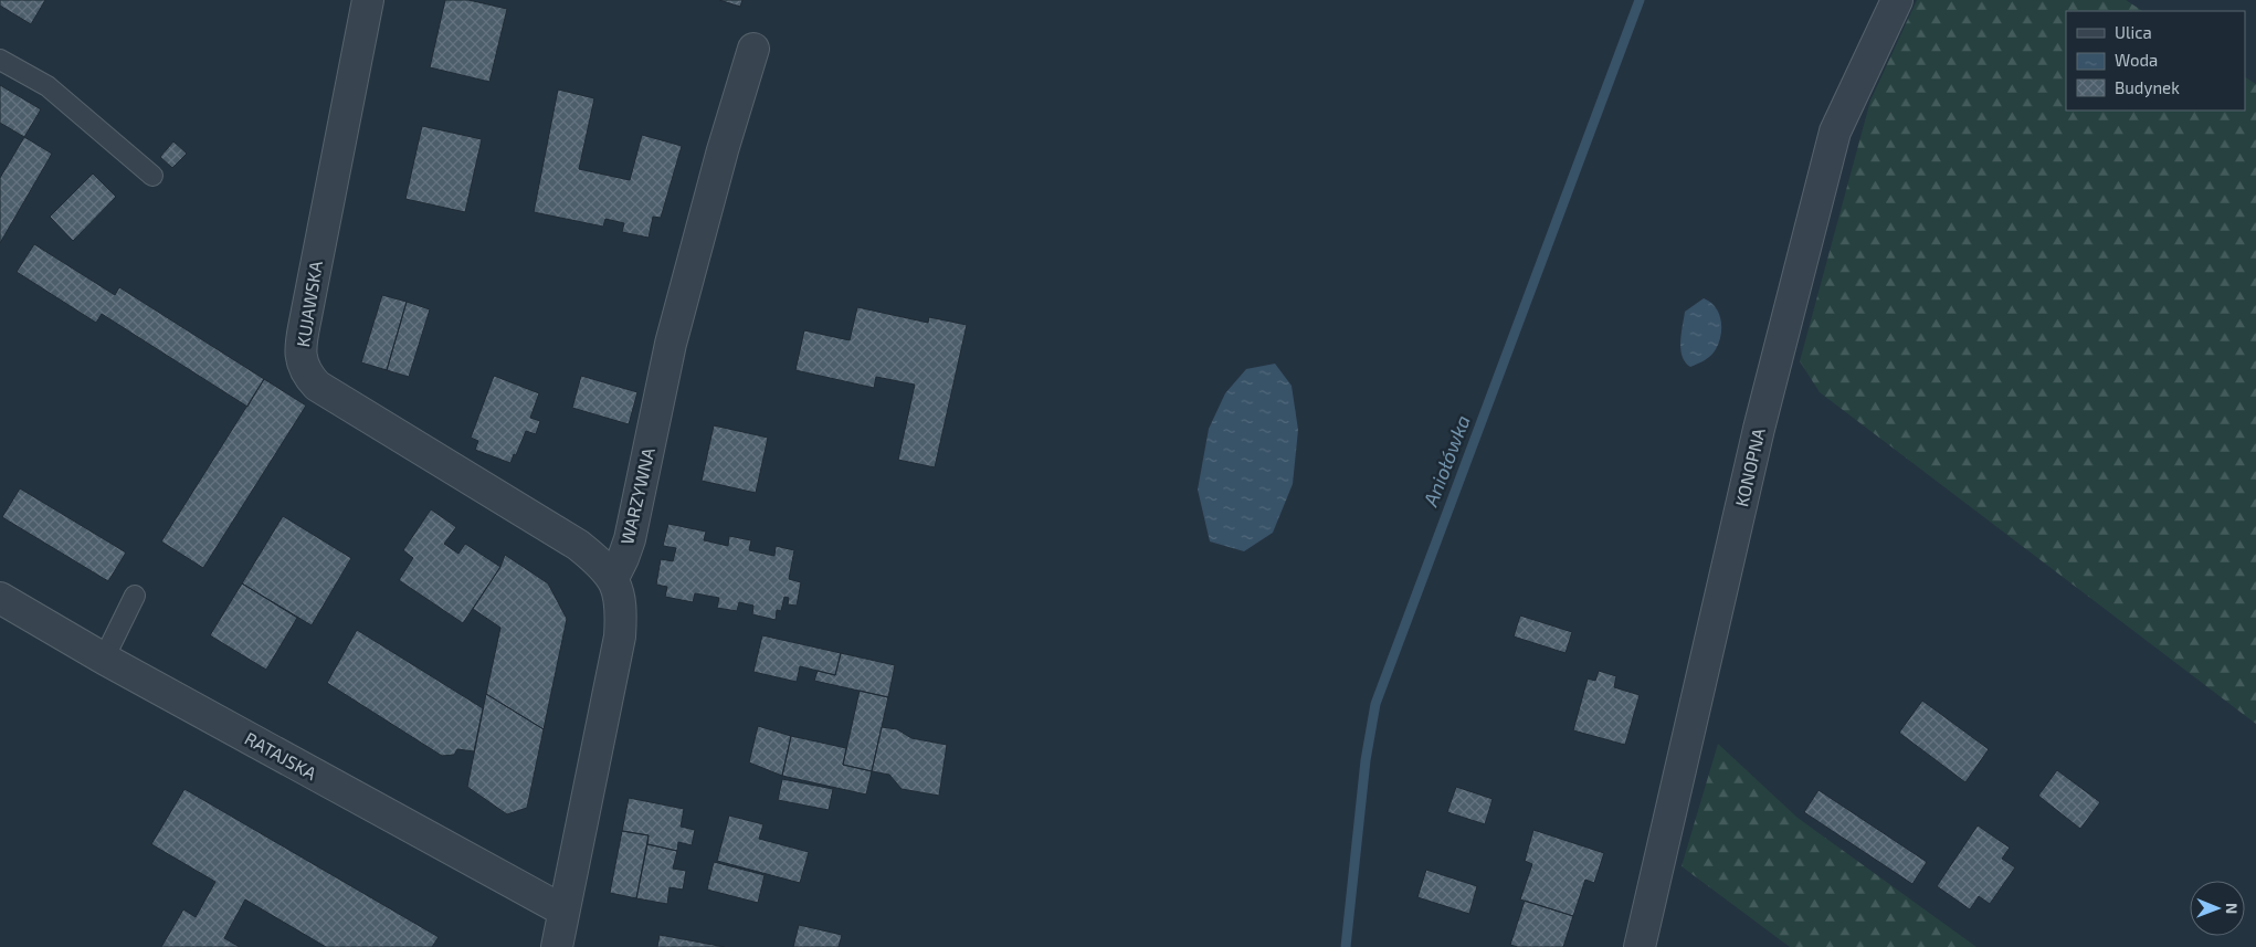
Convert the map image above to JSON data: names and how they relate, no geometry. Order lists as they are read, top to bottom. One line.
{"streets":{"street":["KUJAWSKA","KONOPNA","WARZYWNA","RATAJSKA"]},"crossings":[["KUJAWSKA","WARZYWNA"]],"water":["Aniołówka"],"legend":["Ulica","Woda","Budynek"],"north":"right"}
